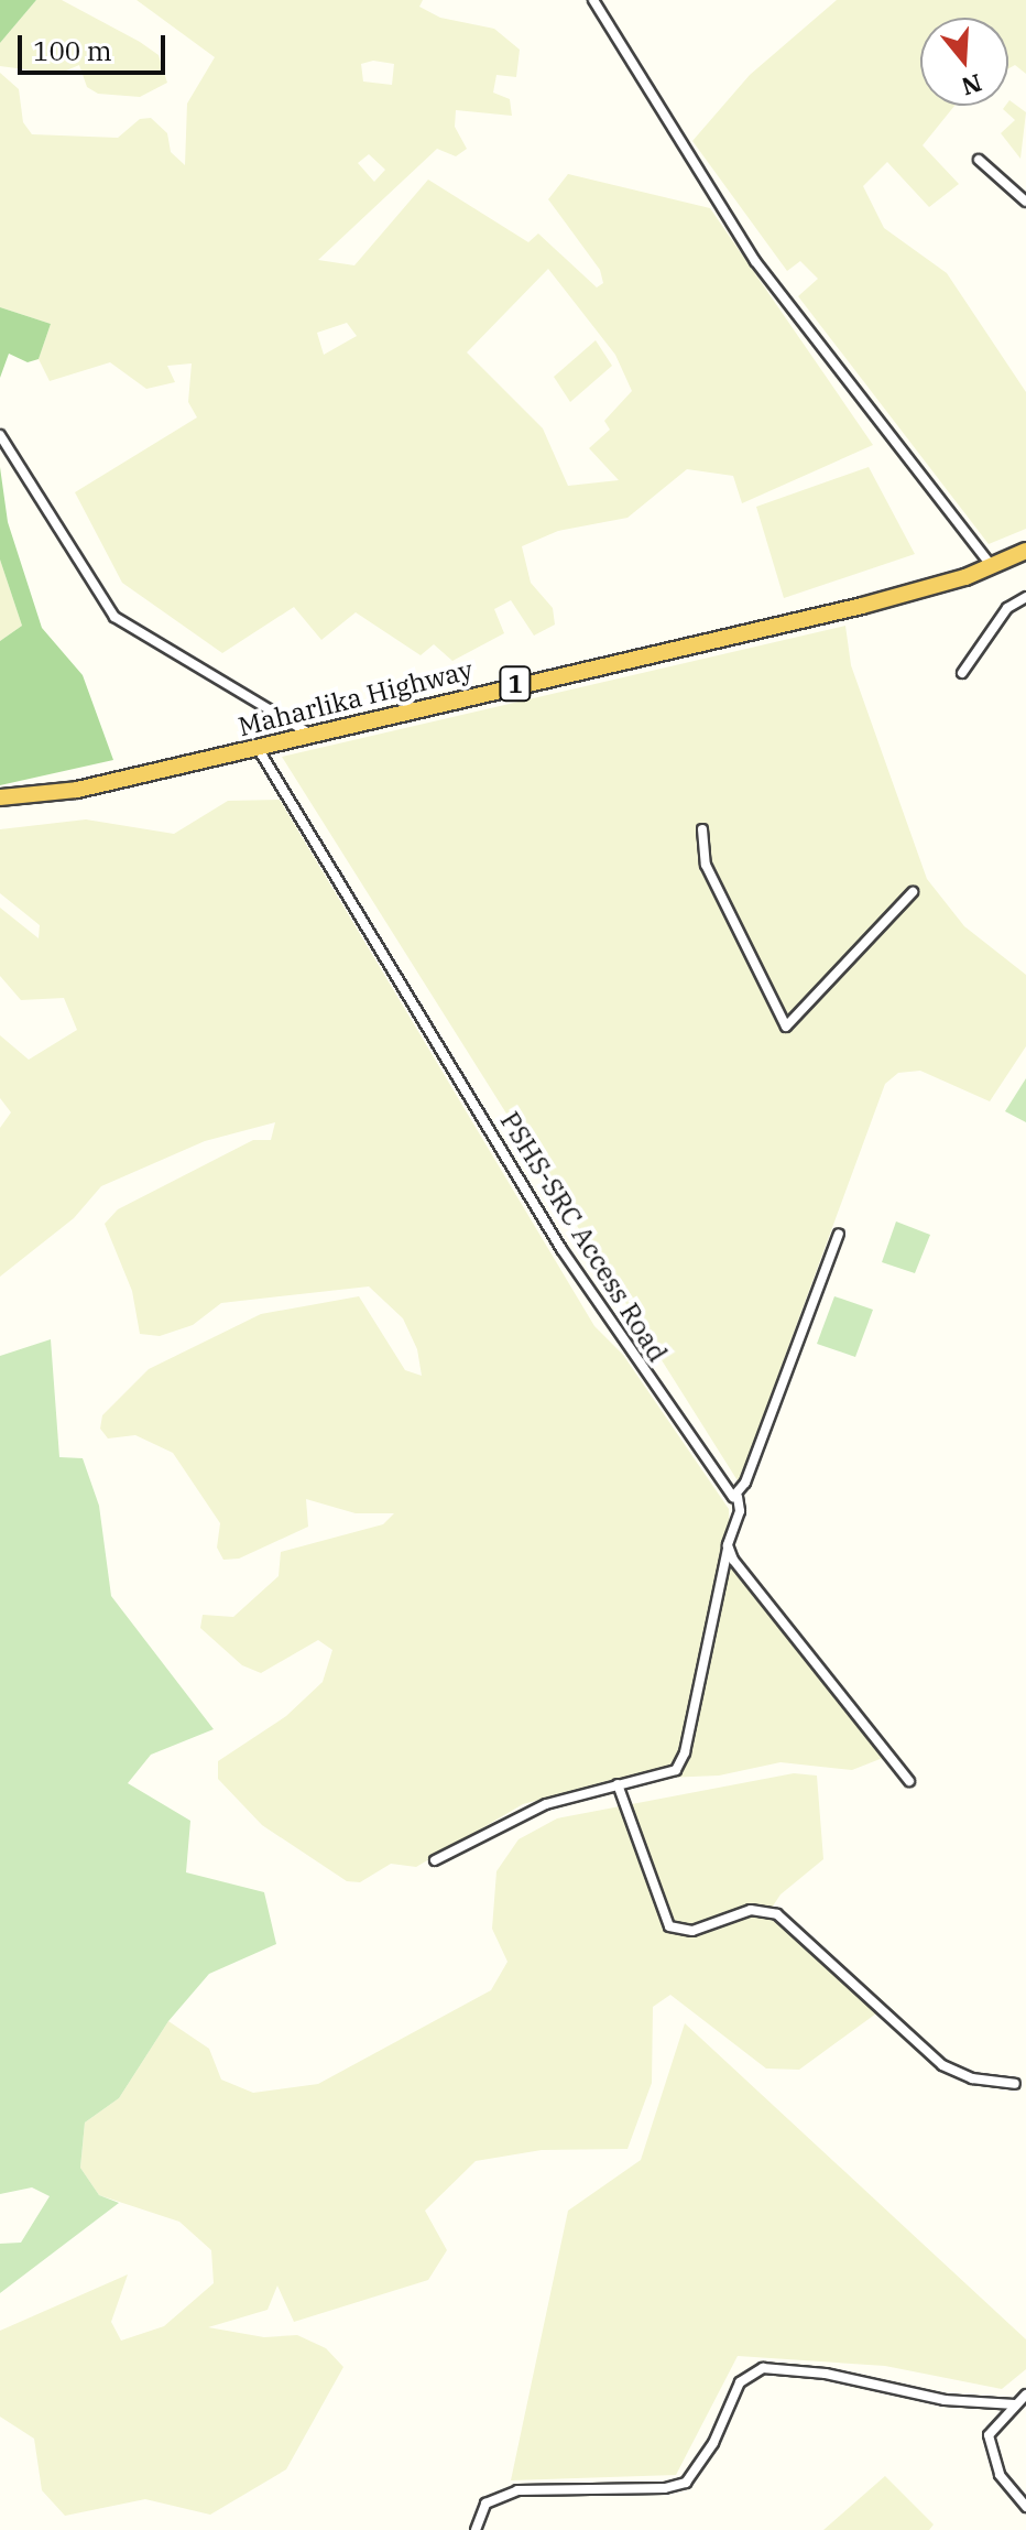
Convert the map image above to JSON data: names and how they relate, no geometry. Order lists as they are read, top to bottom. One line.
{"streets":{"highway":["1","Maharlika Highway"],"street":["PSHS-SRC Access Road"]},"crossings":[["Maharlika Highway","PSHS-SRC Access Road"]],"scale_bar":"100 m","north":"bottom"}
